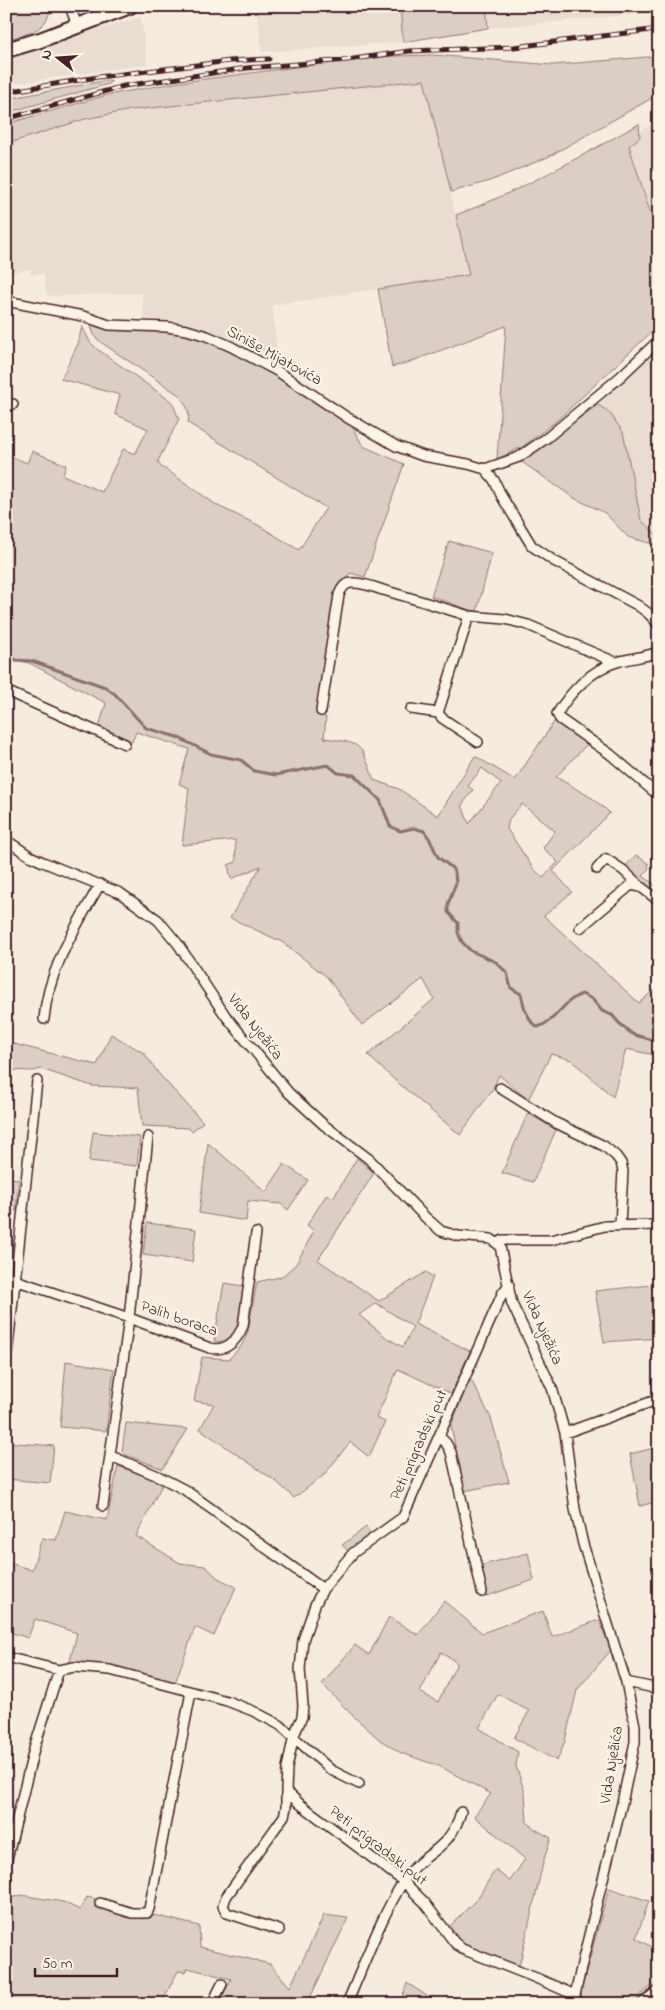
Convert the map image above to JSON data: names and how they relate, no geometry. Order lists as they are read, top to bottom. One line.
{"streets":{"street":["Siniše Mijatovića","Vida Nježića","Palih boraca","Peti prigradski put"]},"crossings":[["Vida Nježića","Peti prigradski put"]],"scale_bar":"50 m","north":"left"}
